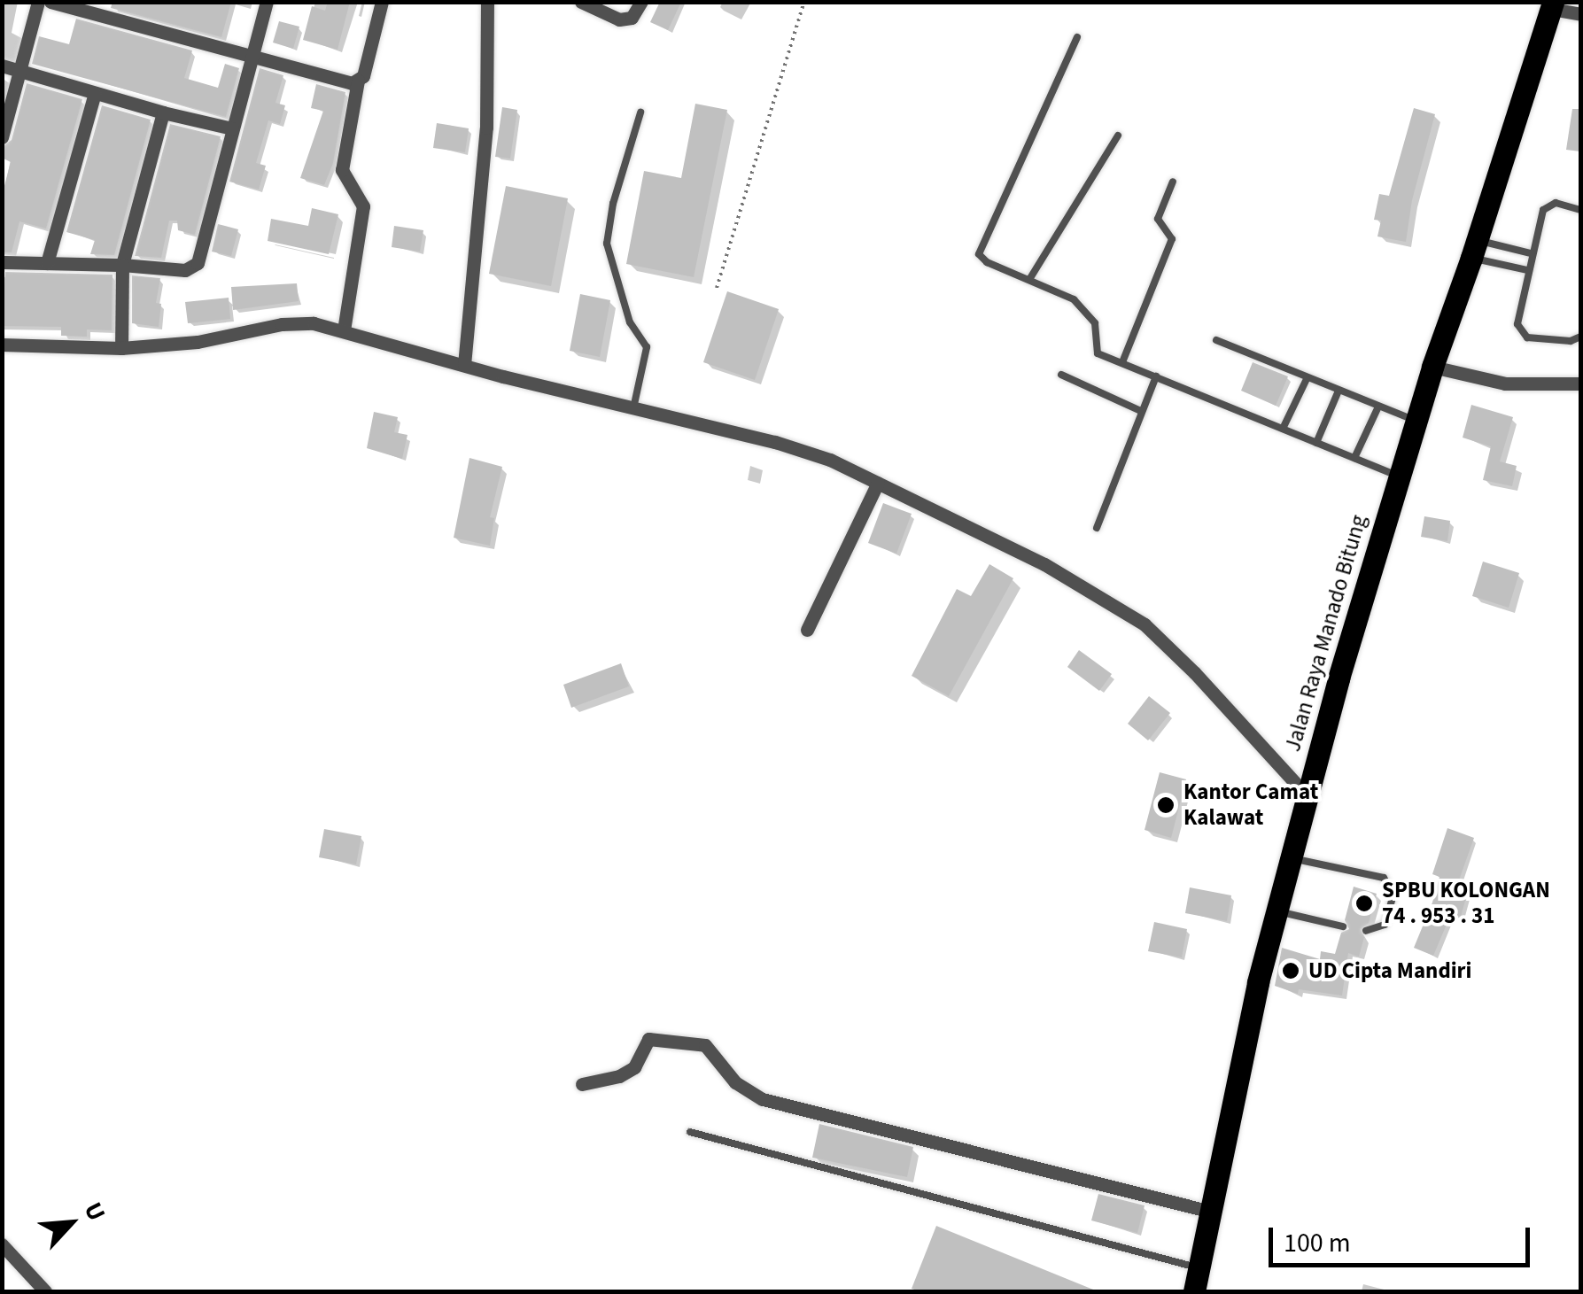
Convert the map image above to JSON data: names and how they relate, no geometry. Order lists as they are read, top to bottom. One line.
{"streets":{"highway":["Jalan Raya Manado Bitung"]},"places":["Kantor Camat Kalawat","SPBU KOLONGAN 74 . 953 . 31","UD Cipta Mandiri"],"scale_bar":"100 m","north":"top right"}
